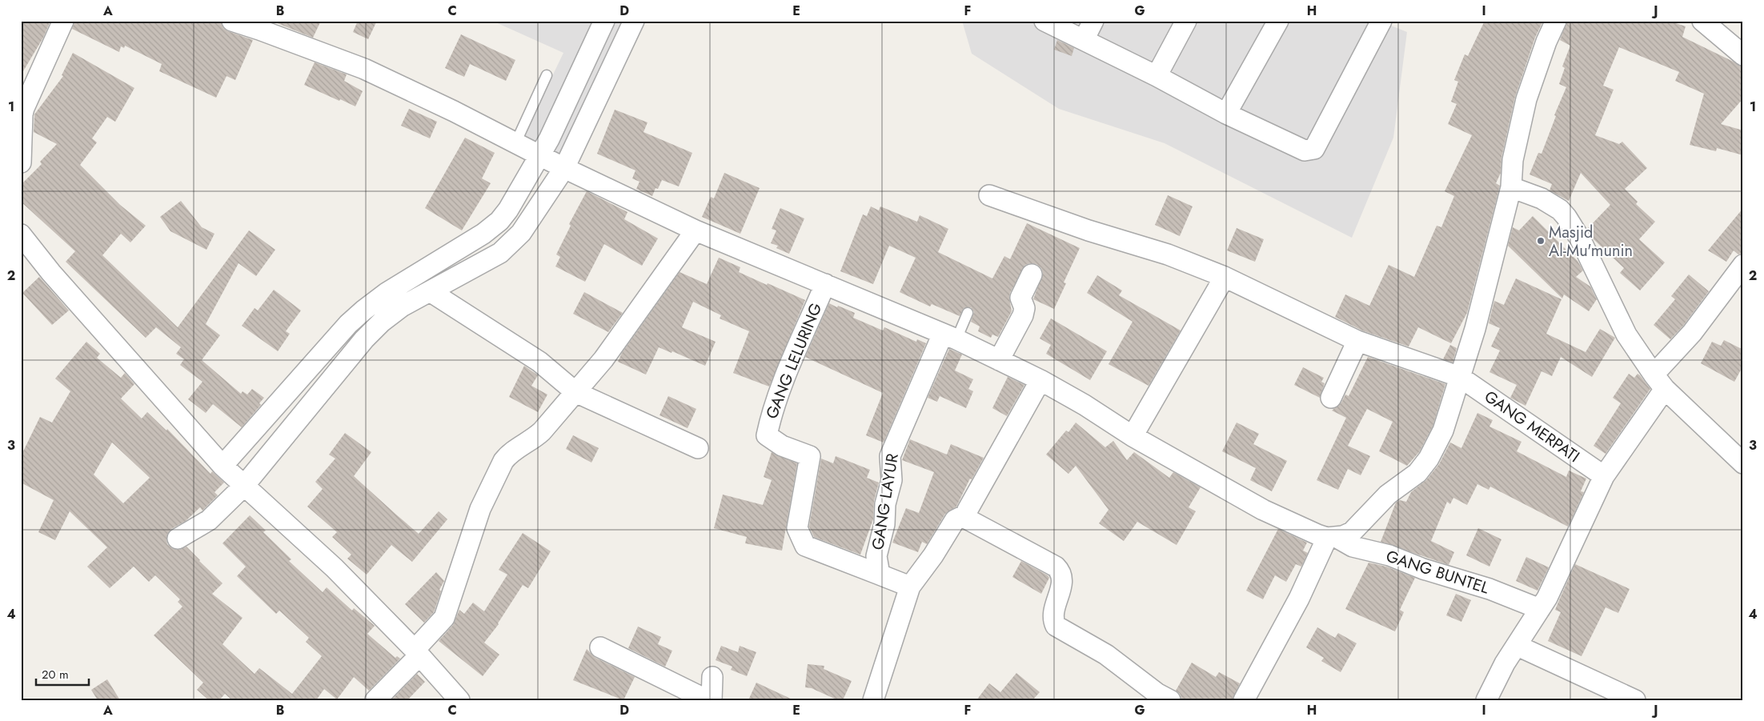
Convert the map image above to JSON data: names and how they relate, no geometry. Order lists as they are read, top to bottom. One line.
{"streets":{"street":["GANG LELURING","GANG MERPATI","GANG LAYUR","GANG BUNTEL"]},"crossings":[["GANG LELURING","GANG LAYUR"],["GANG LELURING","GANG BUNTEL"],["GANG LAYUR","GANG BUNTEL"]],"places":["Masjid Al-Mu'munin"],"scale_bar":"20 m","grid":{"columns":["A","B","C","D","E","F","G","H","I","J"],"rows":["1","2","3","4"]}}
